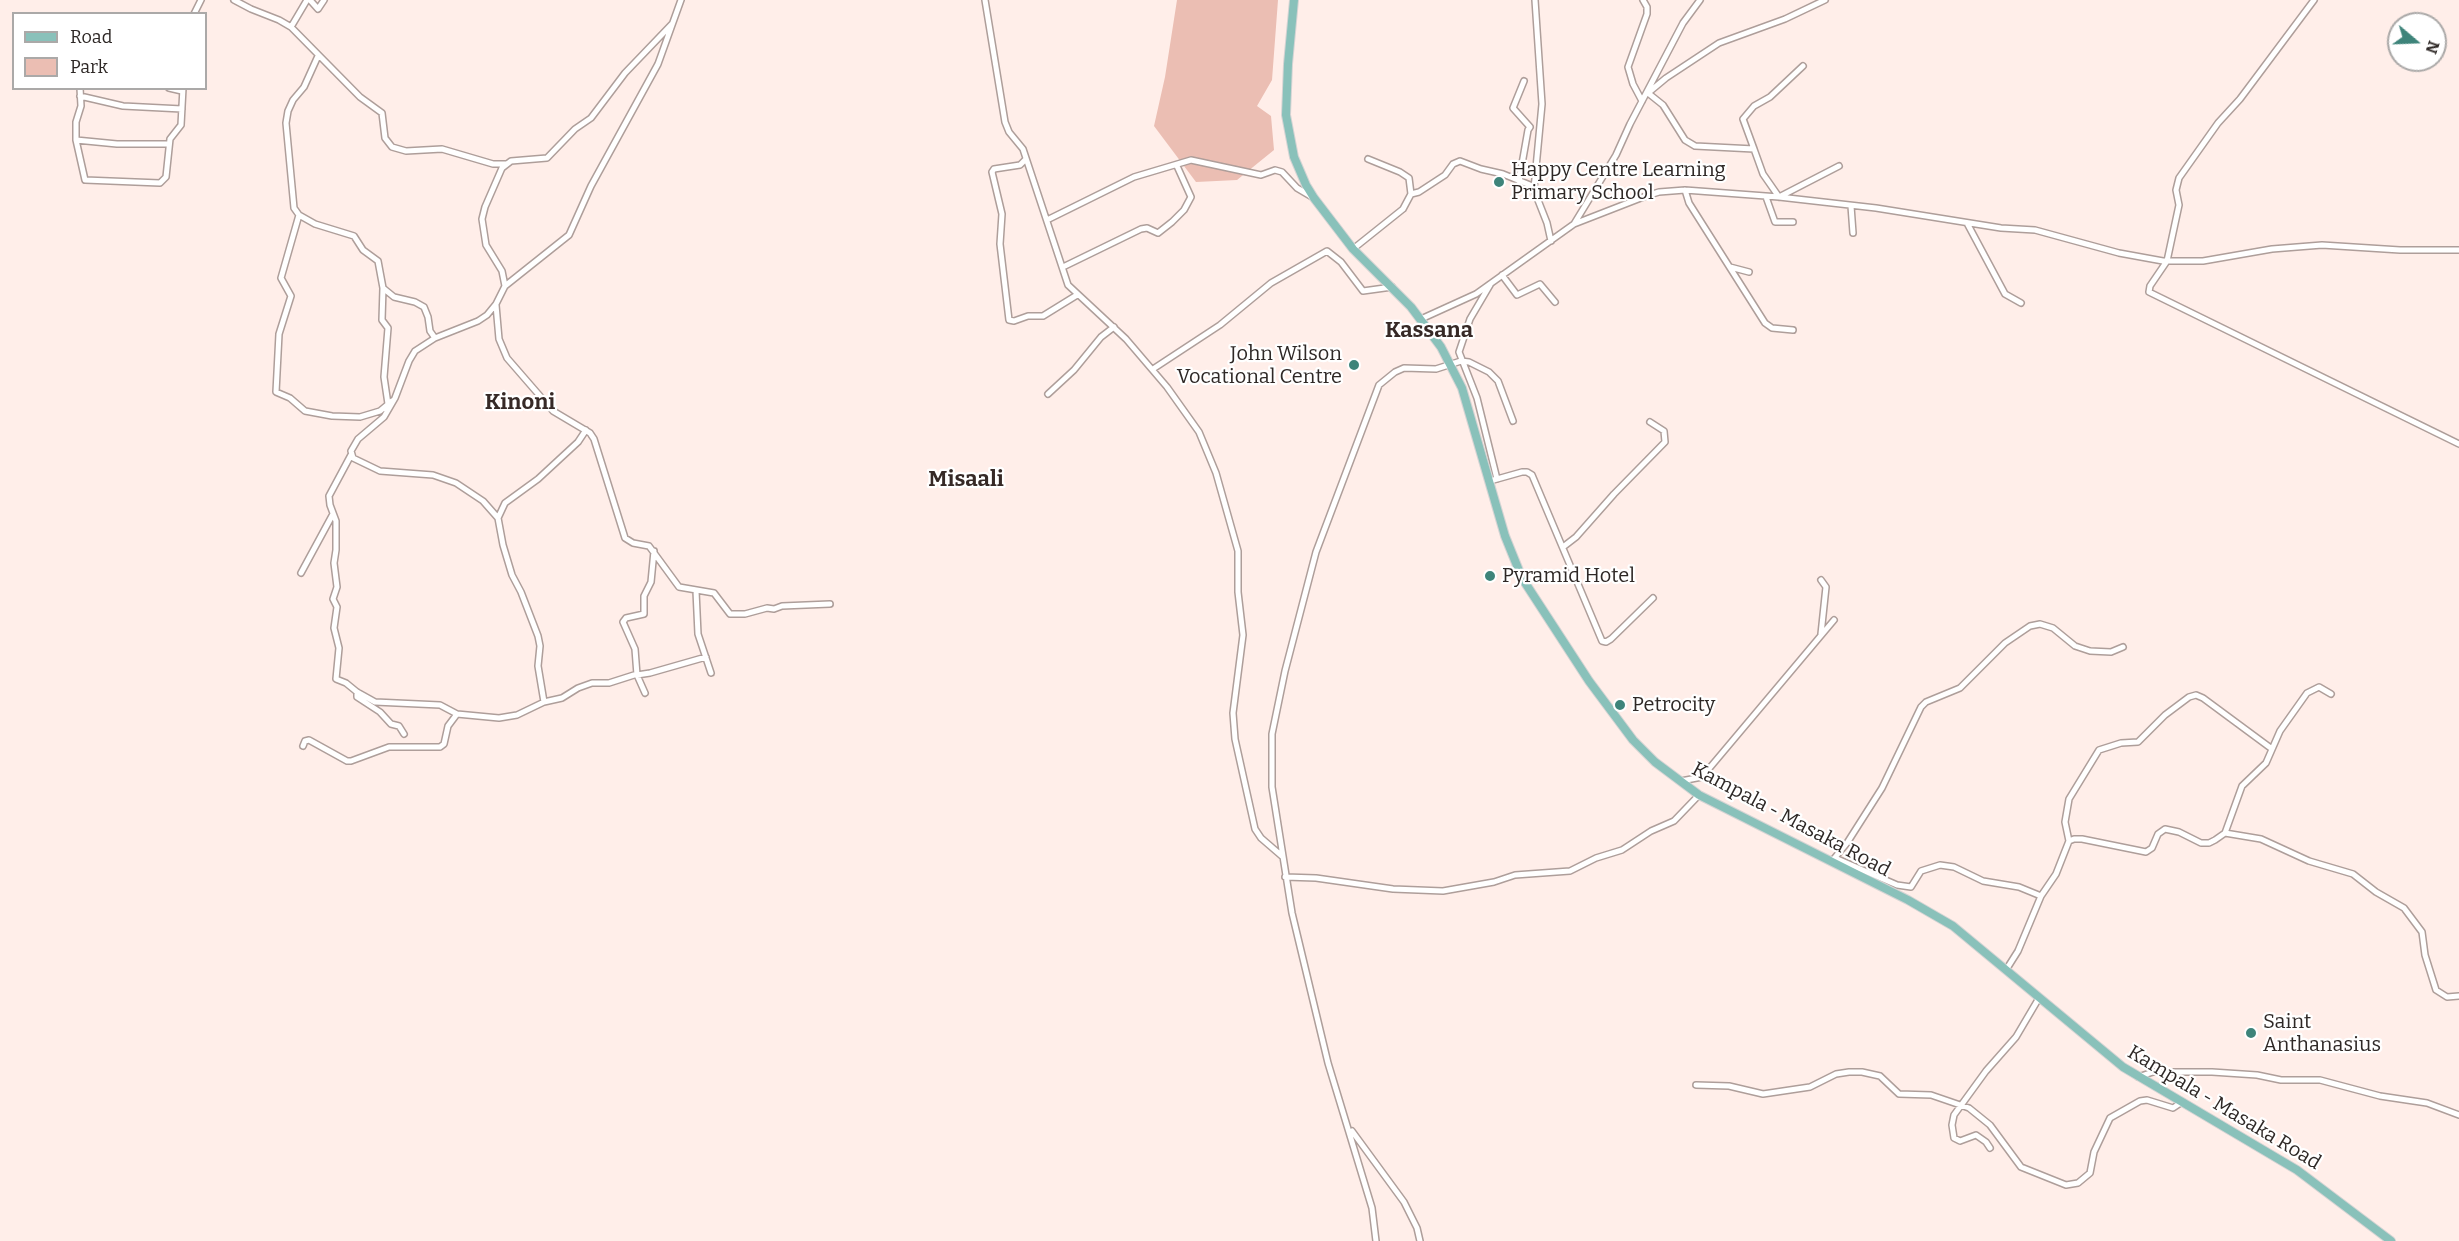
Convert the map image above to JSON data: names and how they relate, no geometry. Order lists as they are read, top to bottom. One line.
{"streets":{"main road":["Kampala - Masaka Road"]},"districts":["Kassana","Kinoni","Misaali"],"places":["Happy Centre Learning Primary School","John Wilson Vocational Centre","Pyramid Hotel","Petrocity","Saint Anthanasius"],"legend":["Road","Park"],"north":"right"}
